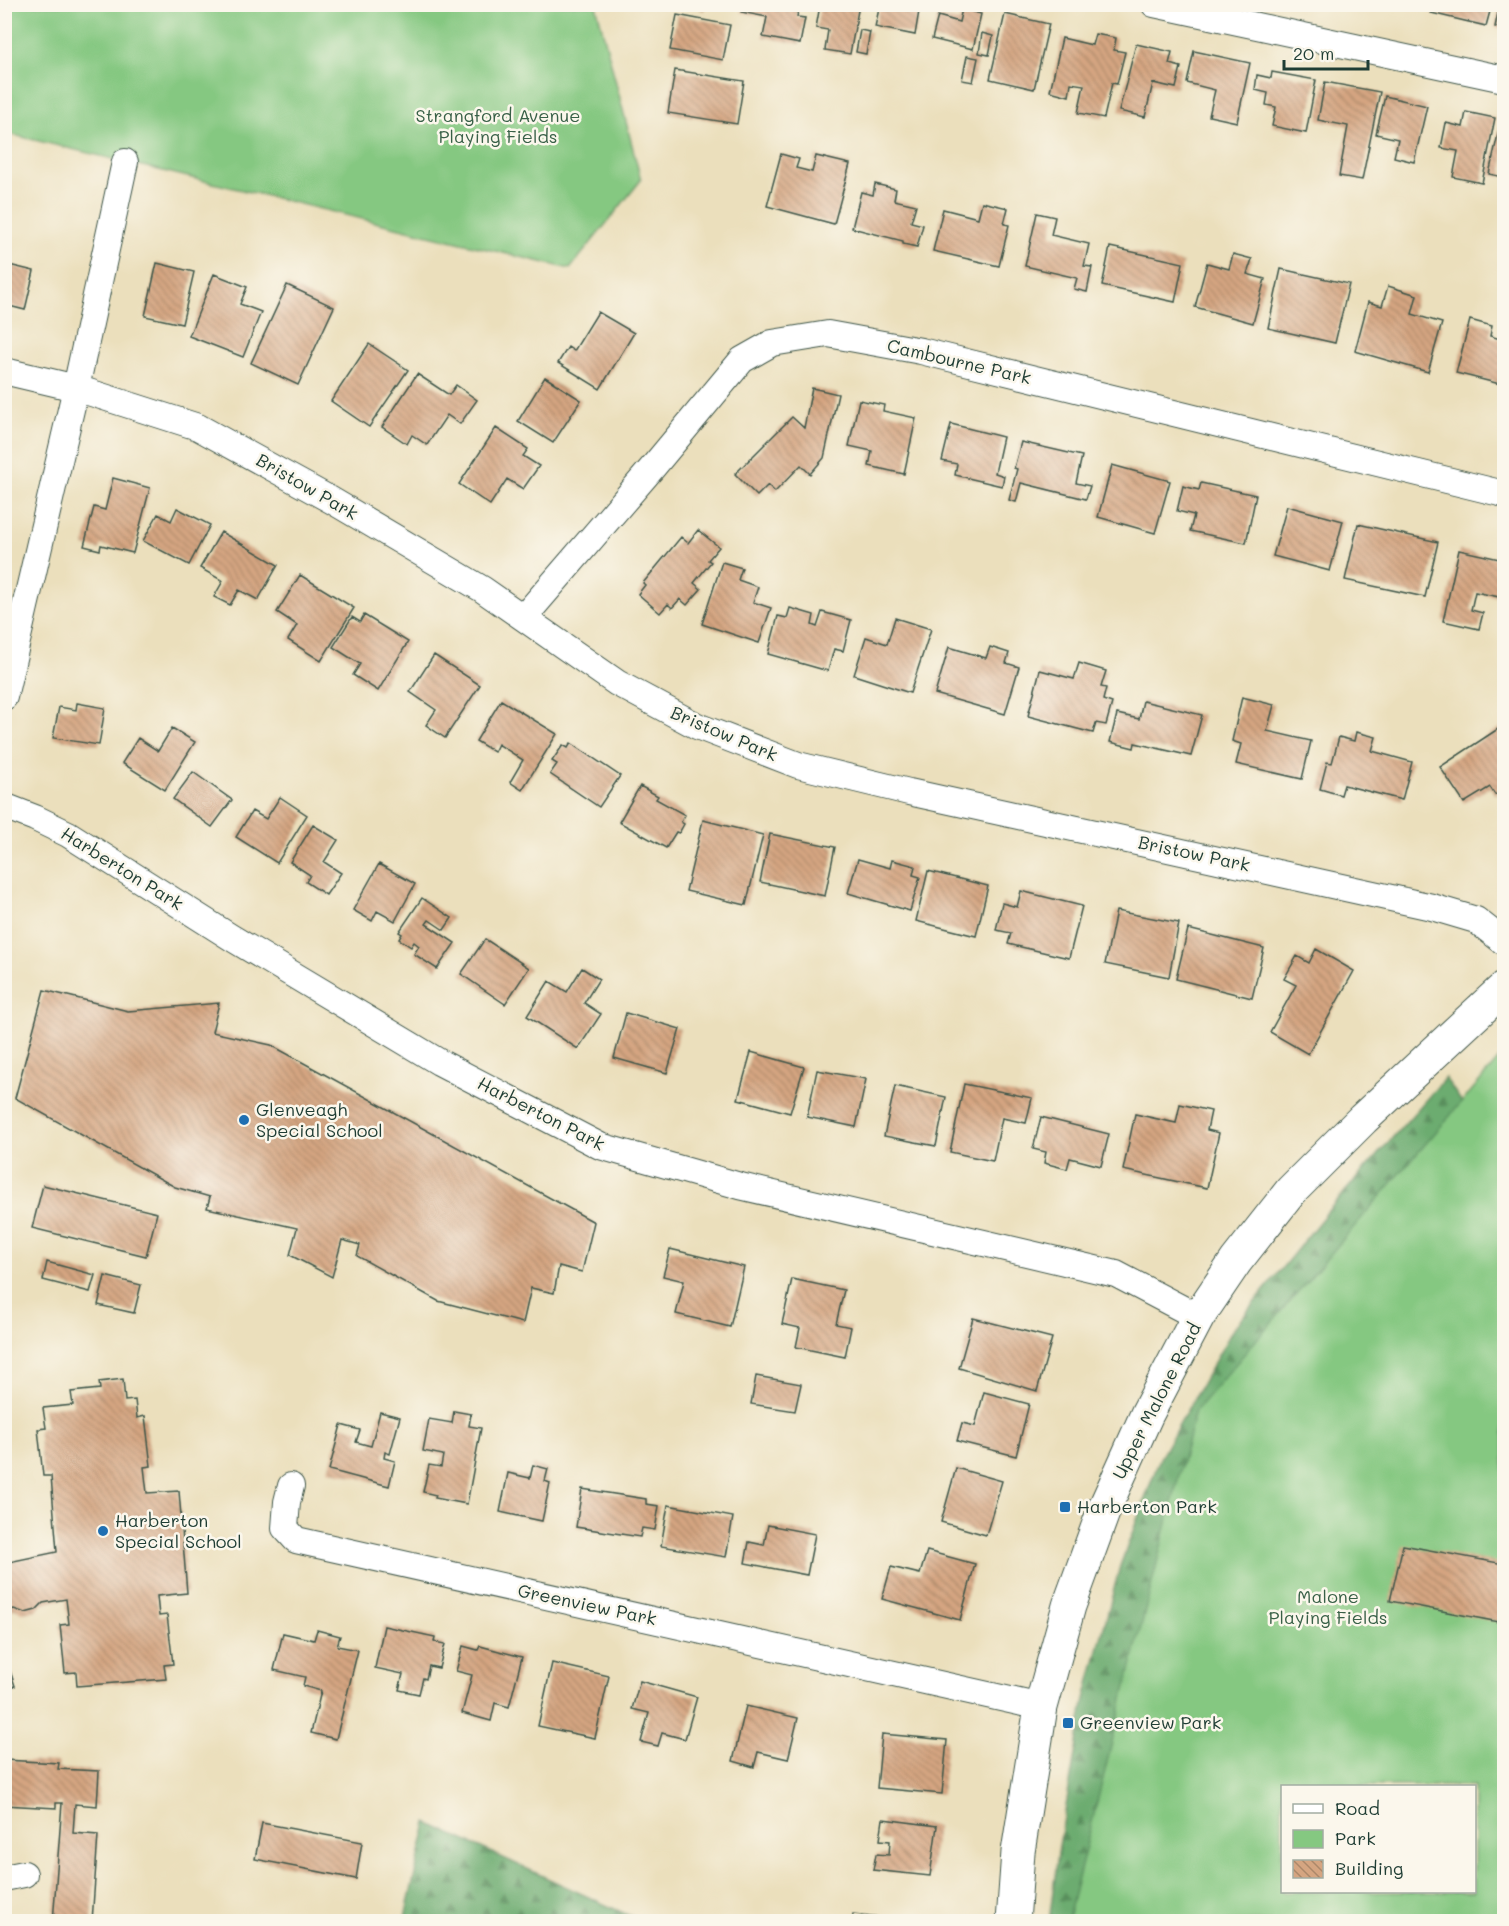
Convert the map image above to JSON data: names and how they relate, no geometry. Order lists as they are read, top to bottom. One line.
{"streets":{"main road":["Upper Malone Road"],"street":["Cambourne Park","Bristow Park","Harberton Park","Greenview Park"]},"crossings":[["Cambourne Park","Bristow Park"],["Harberton Park","Upper Malone Road"],["Upper Malone Road","Greenview Park"]],"parks":["Strangford Avenue Playing Fields","Malone Playing Fields"],"places":{"other":["Glenveagh Special School","Harberton Special School"],"transit":["Harberton Park","Greenview Park"]},"legend":["Road","Park","Building"],"scale_bar":"20 m"}
